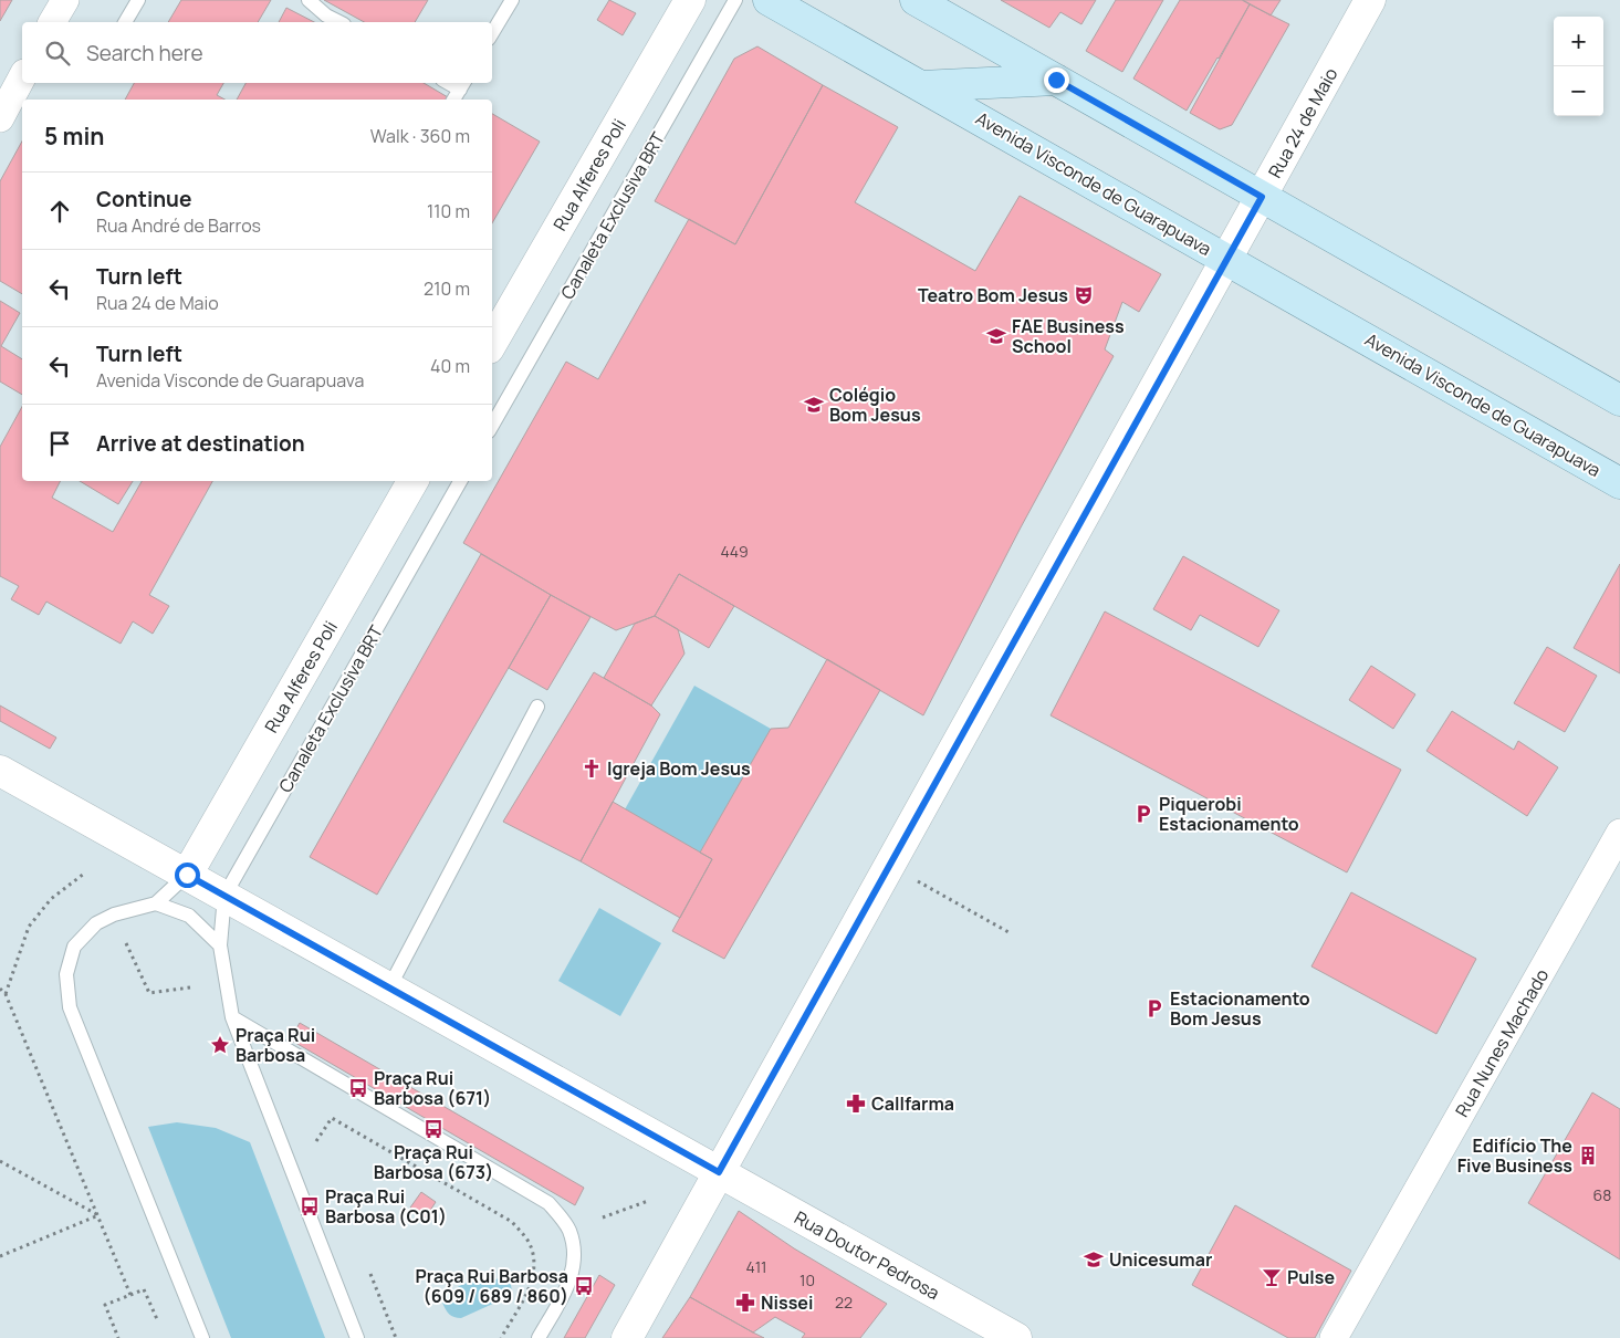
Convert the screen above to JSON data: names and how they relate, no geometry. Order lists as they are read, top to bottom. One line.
{"streets":{"main road":["Avenida Visconde de Guarapuava"],"street":["Rua 24 de Maio","Rua Alferes Poli","Rua Nunes Machado","Rua Doutor Pedrosa"],"lane":["Canaleta Exclusiva BRT"]},"crossings":[["Rua 24 de Maio","Avenida Visconde de Guarapuava"],["Rua 24 de Maio","Rua Doutor Pedrosa"],["Rua Alferes Poli","Rua Doutor Pedrosa"],["Canaleta Exclusiva BRT","Rua Doutor Pedrosa"]],"places":{"theatre":["Teatro Bom Jesus"],"school or university":["FAE Business School","Colégio Bom Jesus","Unicesumar"],"church":["Igreja Bom Jesus"],"parking":["Piquerobi Estacionamento","Estacionamento Bom Jesus"],"place":["Praça Rui Barbosa"],"bus stop":["Praça Rui Barbosa (671)","Praça Rui Barbosa (673)","Praça Rui Barbosa (C01)","Praça Rui Barbosa (609 / 689 / 860)"],"pharmacy":["Callfarma","Nissei"],"building":["Edifício The Five Business"],"bar":["Pulse"]},"house_numbers":["449","68","411","10","22"],"page":{"map_buttons":["+","−"],"search":"Search here","heading":["5 min","Walk · 360 m"],"list":[["Continue","Rua André de Barros","110 m"],["Turn left","Rua 24 de Maio","210 m"],["Turn left","Avenida Visconde de Guarapuava","40 m"],"Arrive at destination"]}}
